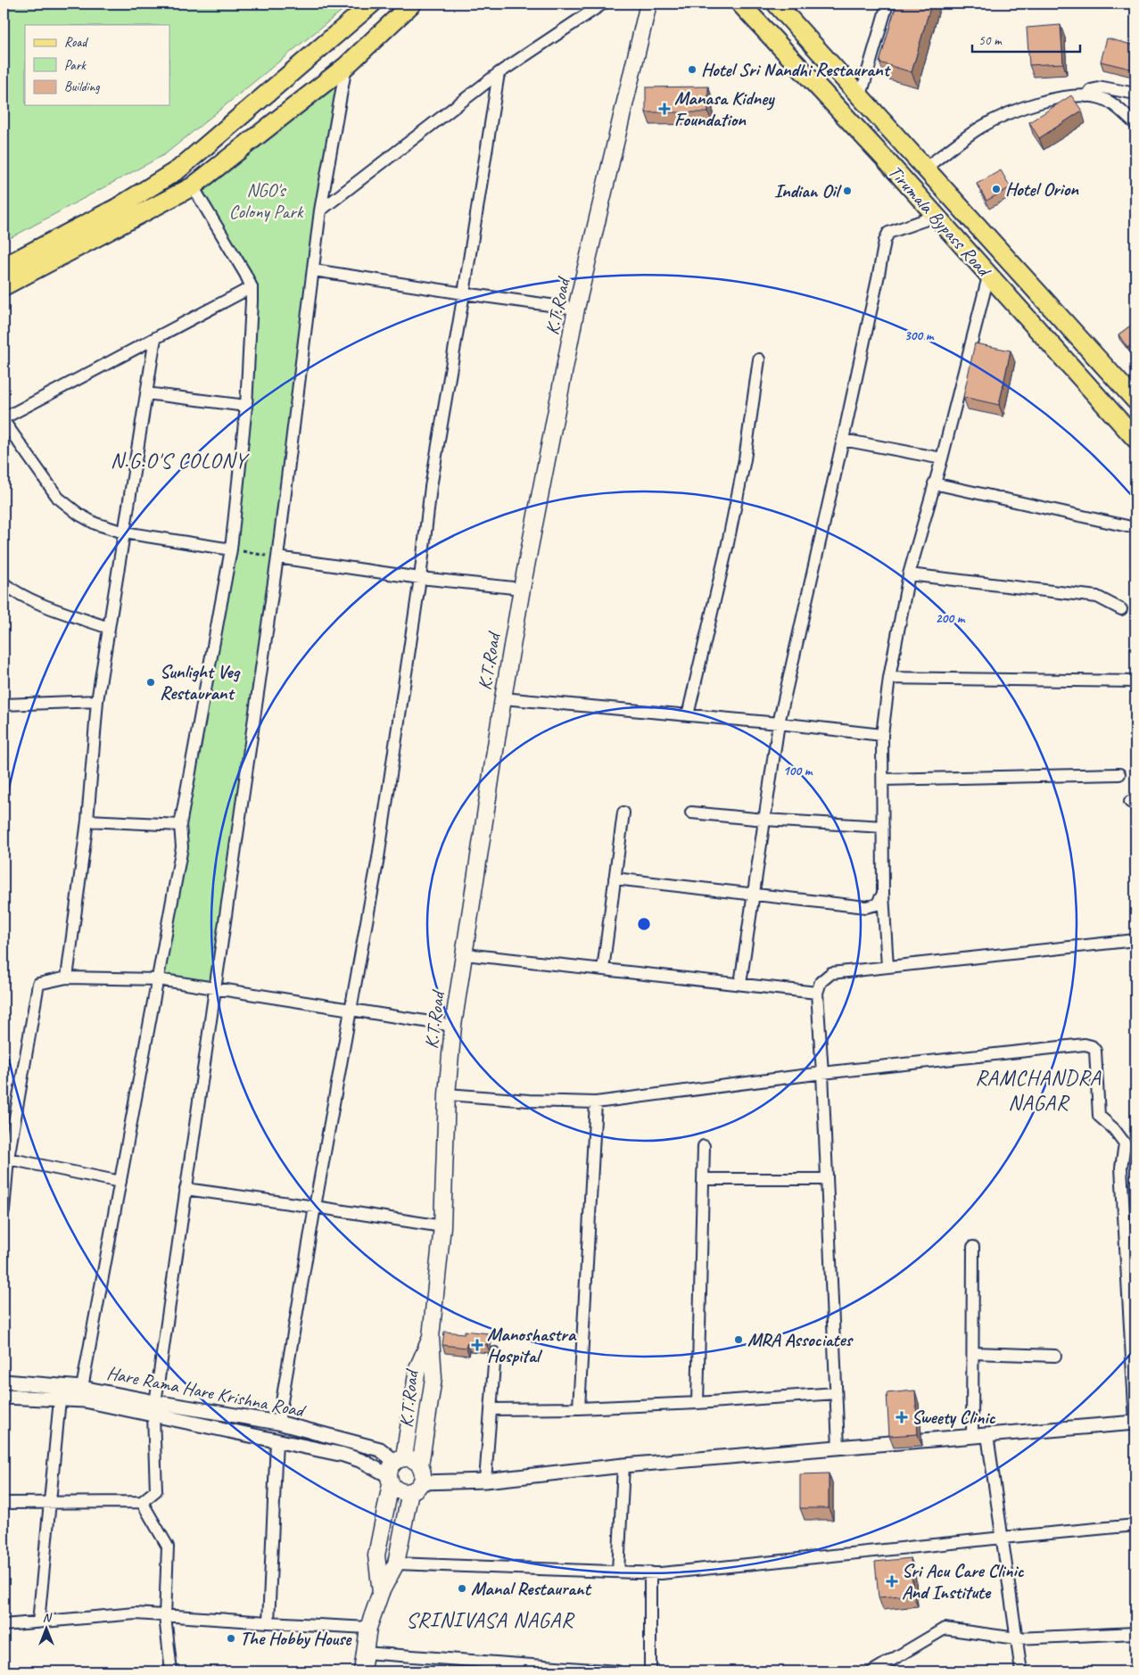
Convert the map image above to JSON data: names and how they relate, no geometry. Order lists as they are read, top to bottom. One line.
{"streets":{"main road":["Tirumala Bypass Road","K.T.Road"],"street":["Hare Rama Hare Krishna Road"]},"crossings":[["K.T.Road","Hare Rama Hare Krishna Road"]],"districts":["N.G.O'S COLONY","RAMCHANDRA NAGAR","SRINIVASA NAGAR"],"parks":["NGO's Colony Park"],"places":{"other":["Hotel Sri Nandhi Restaurant","Hotel Orion","Indian Oil","Sunlight Veg Restaurant","MRA Associates","Manal Restaurant","The Hobby House"],"health":["Manasa Kidney Foundation","Manoshastra Hospital","Sweety Clinic","Sri Acu Care Clinic And Institute"]},"legend":["Road","Park","Building"],"scale_bar":"50 m","north":"top","rings":["300 m","200 m","100 m"]}
